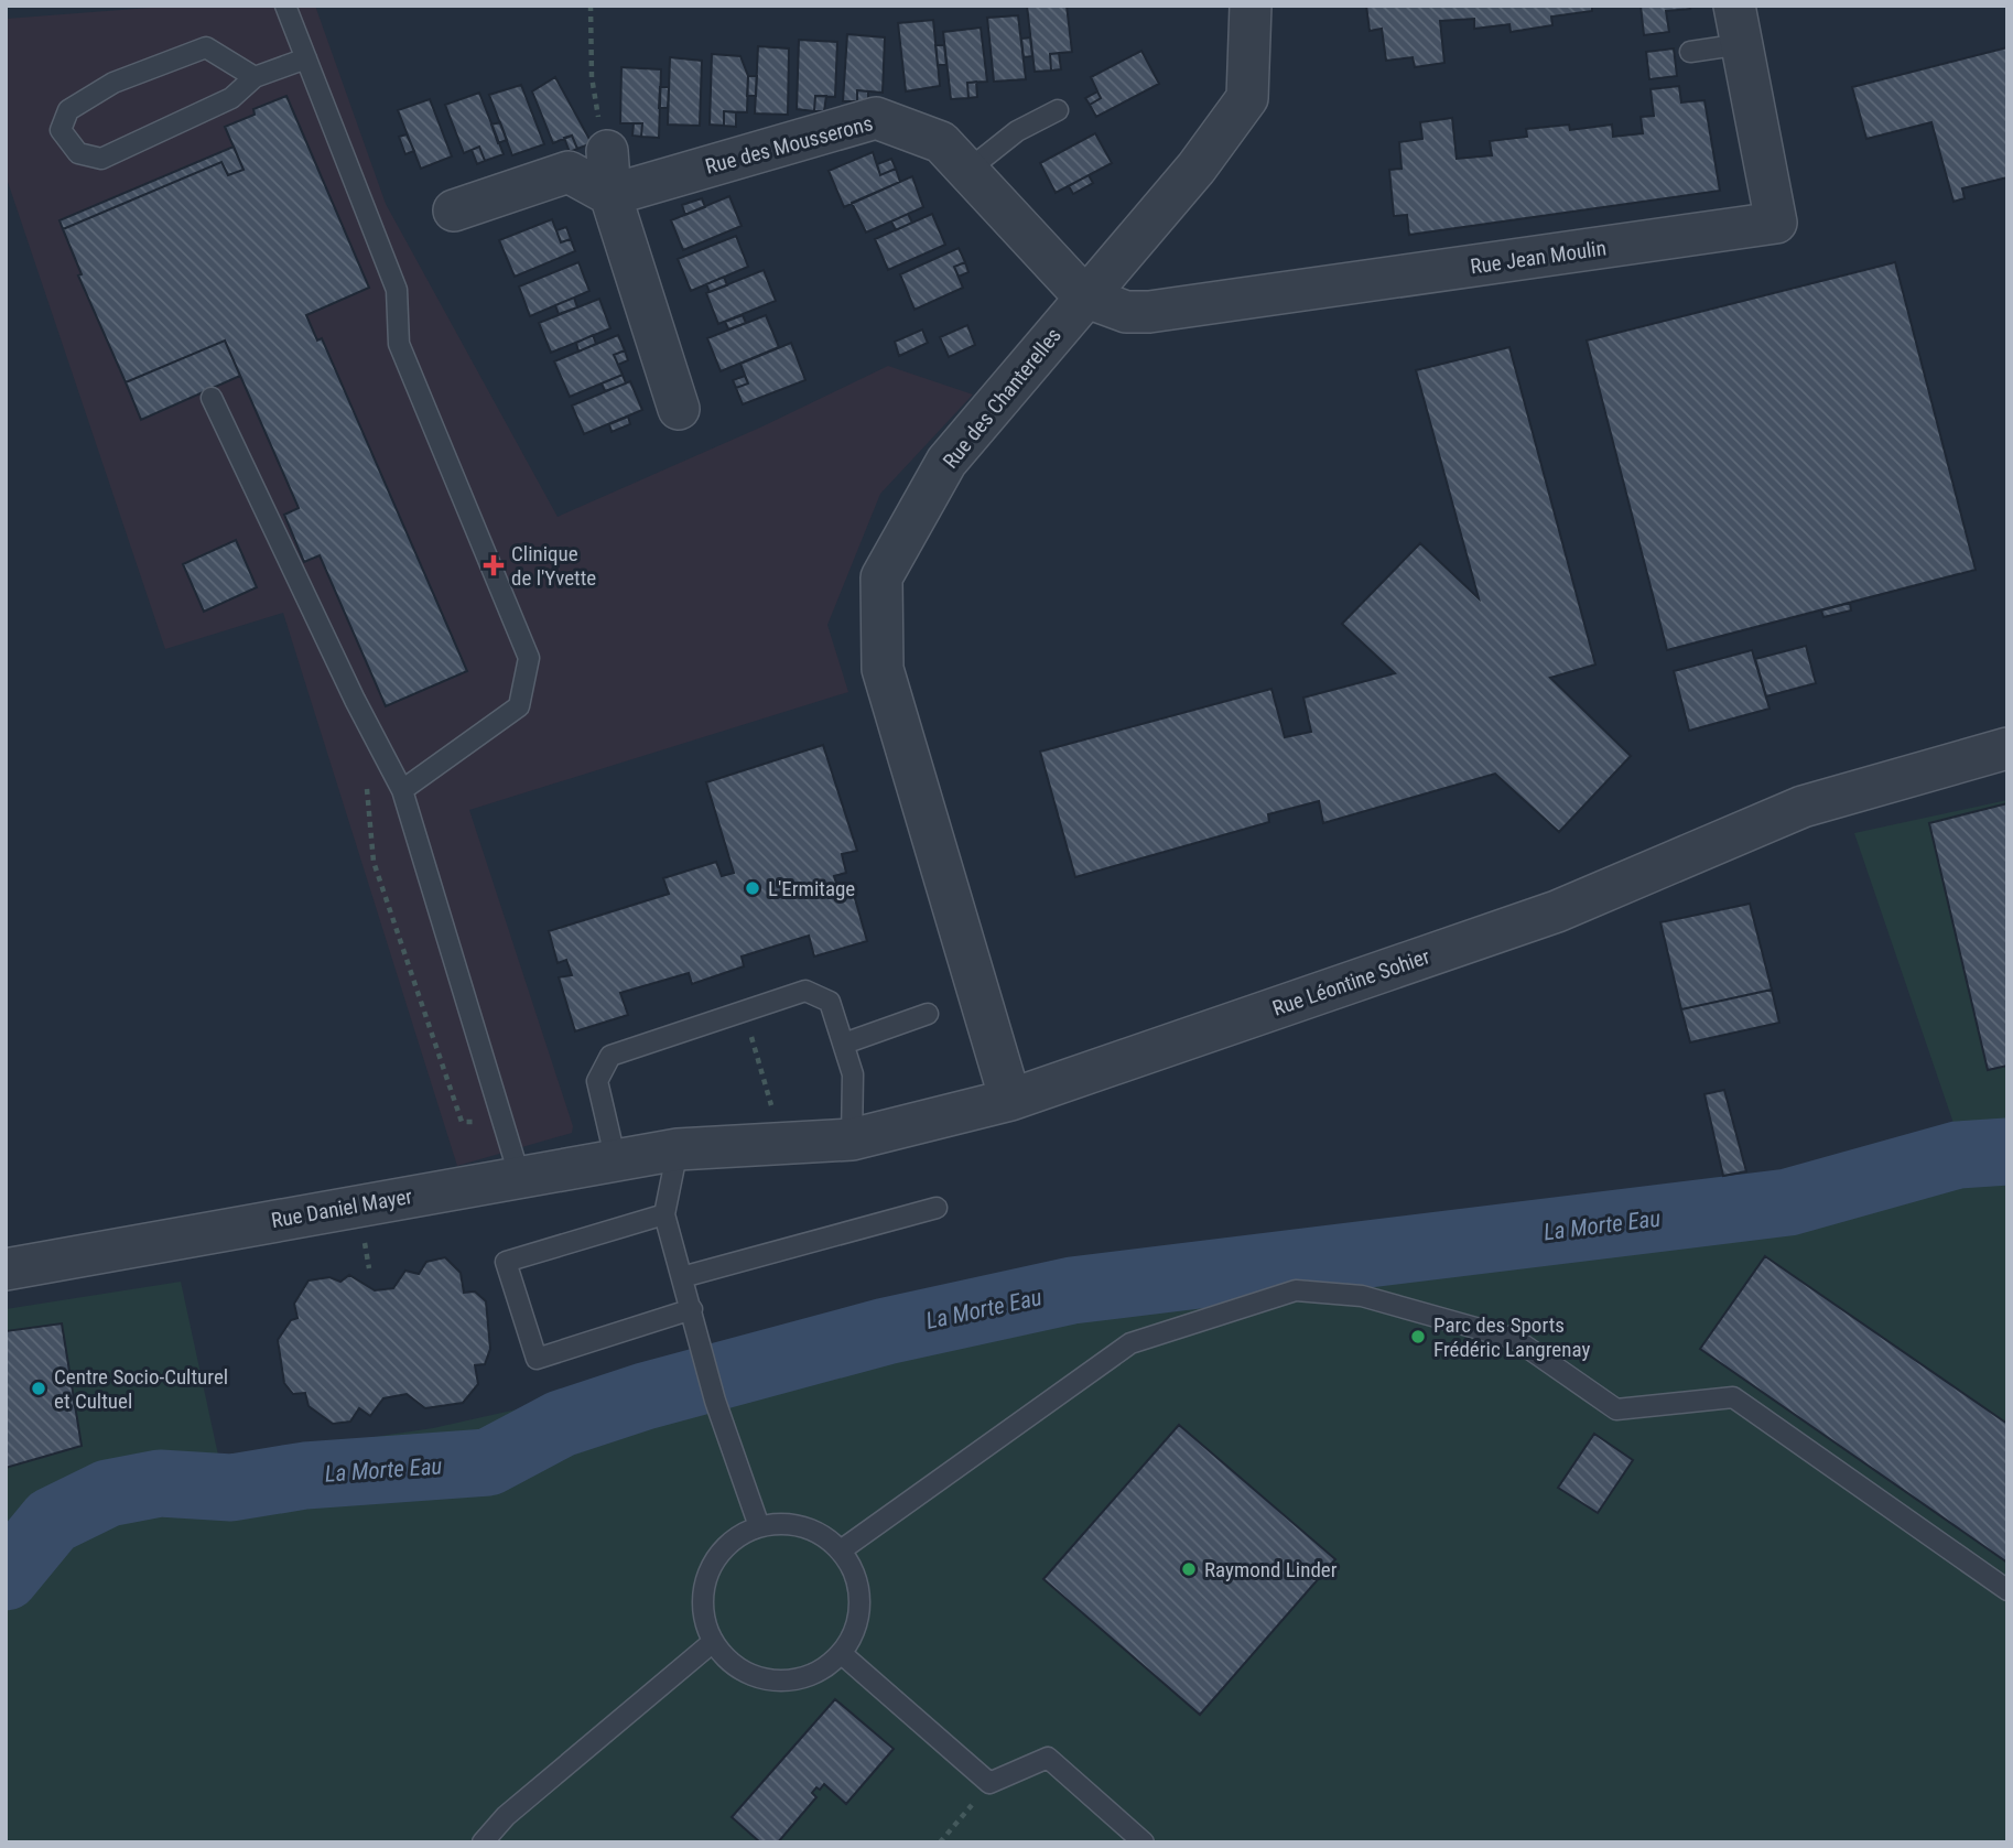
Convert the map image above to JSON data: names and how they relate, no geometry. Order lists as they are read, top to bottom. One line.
{"streets":{"street":["Rue des Mousserons","Rue Jean Moulin","Rue des Chanterelles","Rue Léontine Sohier","Rue Daniel Mayer"]},"crossings":[["Rue des Mousserons","Rue Jean Moulin"],["Rue des Mousserons","Rue des Chanterelles"],["Rue Jean Moulin","Rue des Chanterelles"],["Rue des Chanterelles","Rue Léontine Sohier"],["Rue Léontine Sohier","Rue Daniel Mayer"]],"water":["La Morte Eau"],"places":{"health":["Clinique de l'Yvette"],"other":["L'Ermitage","Parc des Sports Frédéric Langrenay","Centre Socio-Culturel et Cultuel","Raymond Linder"]}}
